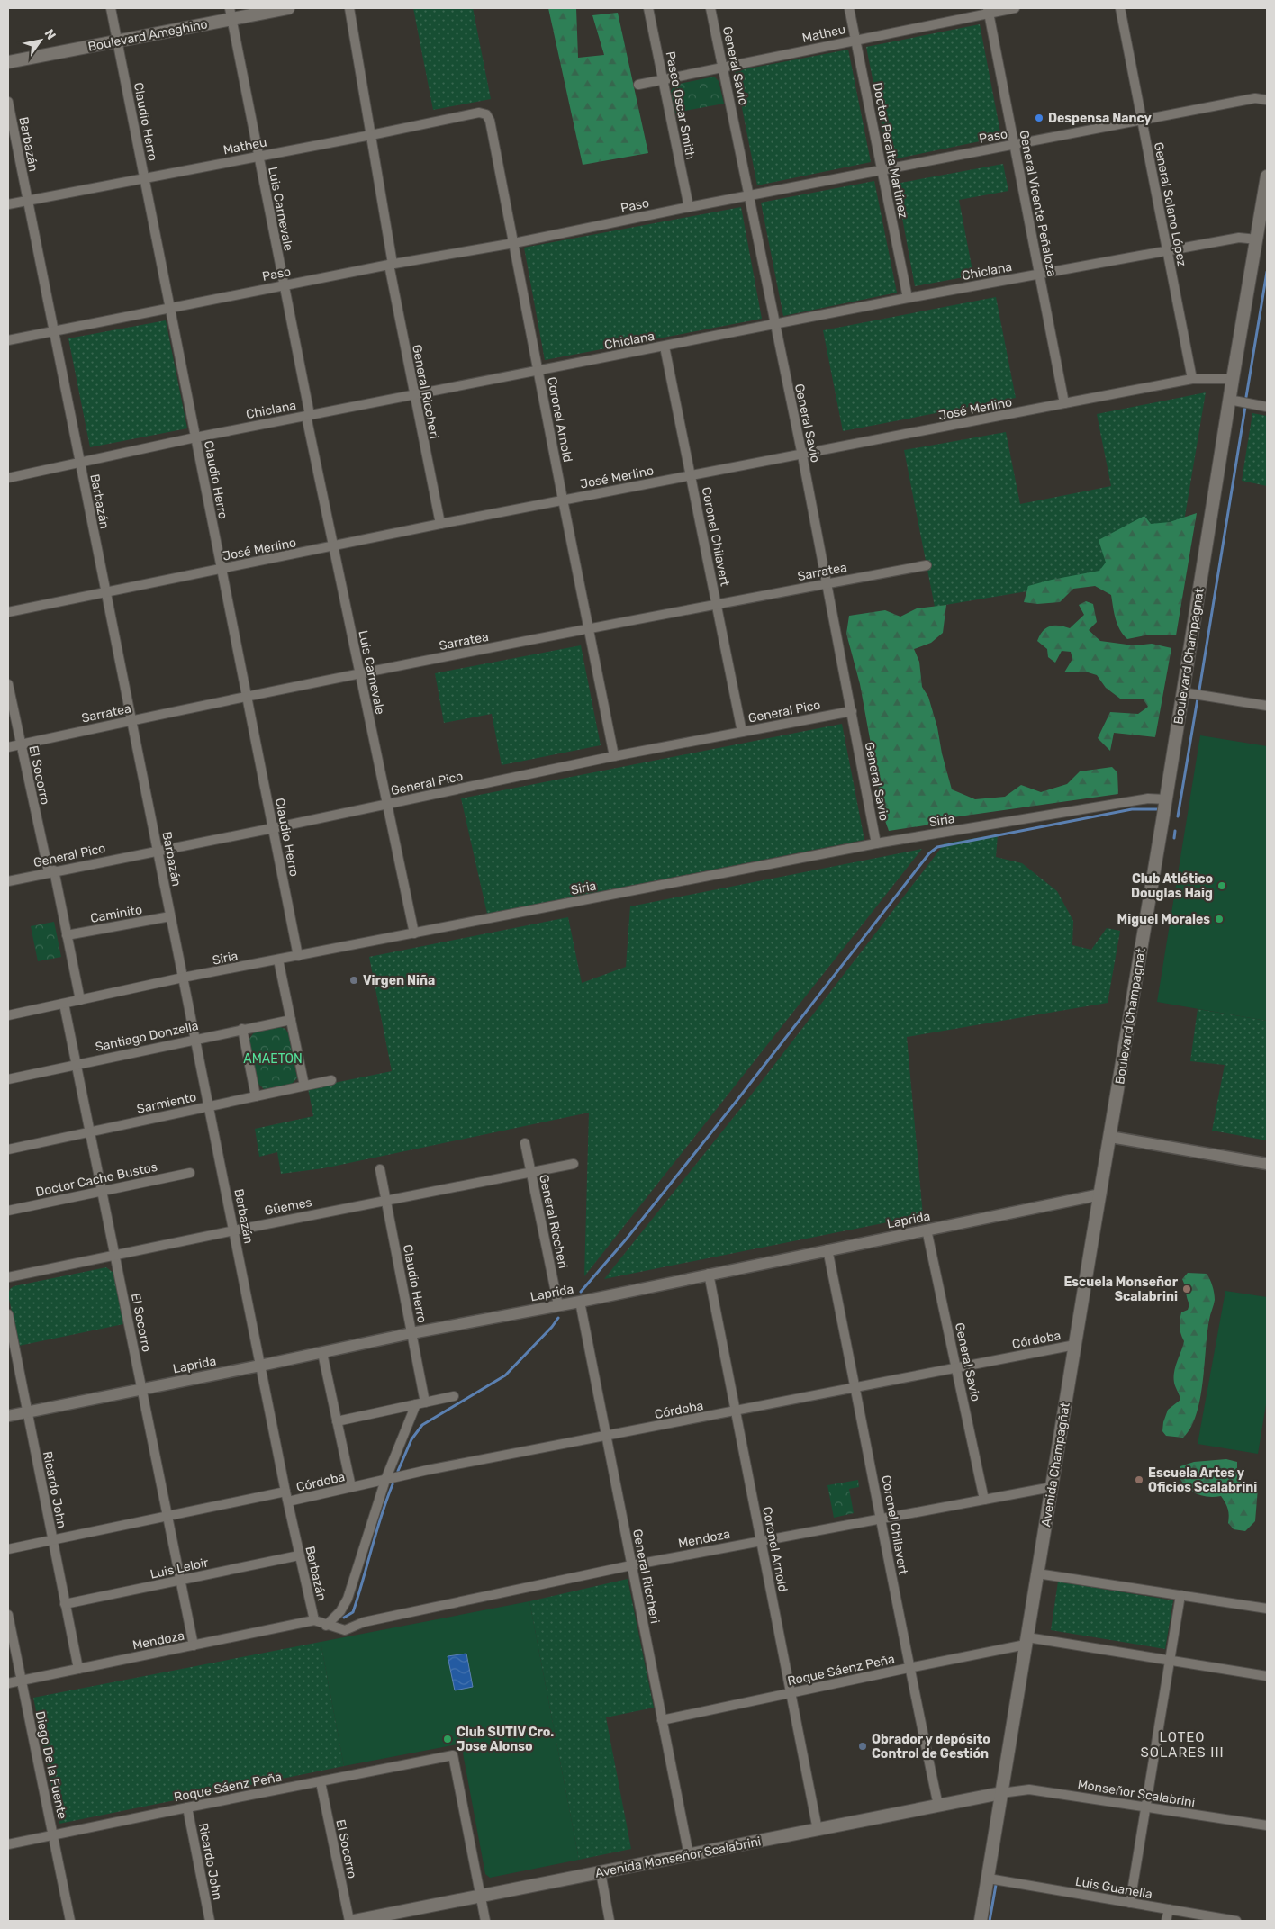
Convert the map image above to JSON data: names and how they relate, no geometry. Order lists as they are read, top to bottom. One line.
{"streets":{"main road":["Boulevard Ameghino","Boulevard Champagnat","Avenida Champagñat","Avenida Monseñor Scalabrini"],"street":["Matheu","General Savio","Paseo Oscar Smith","Claudio Herro","Paso","Barbazán","Doctor Peralta Martínez","General Vicente Peñaloza","General Solano López","Luis Carnevale","Chiclana","General Riccheri","José Merlino","Coronel Arnold","Coronel Chilavert","Sarratea","General Pico","El Socorro","Siria","Caminito","Santiago Donzella","Sarmiento","Doctor Cacho Bustos","Güemes","Laprida","Córdoba","Ricardo John","Mendoza","Luis Leloir","Roque Sáenz Peña","Diego De la Fuente","Monseñor Scalabrini","Luis Guanella"]},"crossings":[["Matheu","General Savio"],["Matheu","Paseo Oscar Smith"],["Matheu","Claudio Herro"],["Matheu","Barbazán"],["Matheu","Doctor Peralta Martínez"],["Matheu","General Vicente Peñaloza"],["Matheu","Luis Carnevale"],["Matheu","General Riccheri"],["Matheu","Coronel Arnold"],["Boulevard Ameghino","Claudio Herro"],["Boulevard Ameghino","Luis Carnevale"],["General Savio","Paso"],["General Savio","Chiclana"],["General Savio","José Merlino"],["General Savio","Sarratea"],["General Savio","General Pico"],["General Savio","Siria"],["General Savio","Laprida"],["General Savio","Córdoba"],["General Savio","Mendoza"],["Paseo Oscar Smith","Paso"],["Claudio Herro","Paso"],["Claudio Herro","Chiclana"],["Claudio Herro","José Merlino"],["Claudio Herro","Sarratea"],["Claudio Herro","General Pico"],["Claudio Herro","Siria"],["Claudio Herro","Güemes"],["Claudio Herro","Laprida"],["Paso","Barbazán"],["Paso","Doctor Peralta Martínez"],["Paso","General Vicente Peñaloza"],["Paso","General Solano López"],["Paso","Luis Carnevale"],["Paso","General Riccheri"],["Paso","Coronel Arnold"],["Barbazán","Chiclana"],["Barbazán","José Merlino"],["Barbazán","Sarratea"],["Barbazán","General Pico"],["Barbazán","Siria"],["Barbazán","Caminito"],["Barbazán","Santiago Donzella"],["Barbazán","Sarmiento"],["Barbazán","Güemes"],["Barbazán","Laprida"],["Barbazán","Córdoba"],["Barbazán","Mendoza"],["Barbazán","Luis Leloir"],["Doctor Peralta Martínez","Chiclana"],["General Vicente Peñaloza","Chiclana"],["General Vicente Peñaloza","José Merlino"],["General Solano López","Chiclana"],["General Solano López","José Merlino"],["Luis Carnevale","Chiclana"],["Luis Carnevale","José Merlino"],["Luis Carnevale","Sarratea"],["Luis Carnevale","General Pico"],["Luis Carnevale","Siria"],["Chiclana","General Riccheri"],["Chiclana","Coronel Arnold"],["Chiclana","Coronel Chilavert"],["Chiclana","Boulevard Champagnat"],["General Riccheri","José Merlino"],["General Riccheri","Güemes"],["General Riccheri","Laprida"],["General Riccheri","Córdoba"],["General Riccheri","Mendoza"],["General Riccheri","Roque Sáenz Peña"],["General Riccheri","Avenida Monseñor Scalabrini"],["José Merlino","Coronel Arnold"],["José Merlino","Coronel Chilavert"],["José Merlino","Boulevard Champagnat"],["Coronel Arnold","Sarratea"],["Coronel Arnold","General Pico"],["Coronel Arnold","Laprida"],["Coronel Arnold","Córdoba"],["Coronel Arnold","Mendoza"],["Coronel Arnold","Roque Sáenz Peña"],["Coronel Arnold","Avenida Monseñor Scalabrini"],["Coronel Chilavert","Sarratea"],["Coronel Chilavert","General Pico"],["Coronel Chilavert","Laprida"],["Coronel Chilavert","Córdoba"],["Coronel Chilavert","Mendoza"],["Coronel Chilavert","Roque Sáenz Peña"],["Coronel Chilavert","Avenida Monseñor Scalabrini"],["Sarratea","El Socorro"],["Boulevard Champagnat","Siria"],["Boulevard Champagnat","Avenida Champagñat"],["General Pico","El Socorro"],["El Socorro","Siria"],["El Socorro","Caminito"],["El Socorro","Santiago Donzella"],["El Socorro","Sarmiento"],["El Socorro","Doctor Cacho Bustos"],["El Socorro","Güemes"],["El Socorro","Laprida"],["El Socorro","Córdoba"],["El Socorro","Mendoza"],["El Socorro","Luis Leloir"],["El Socorro","Roque Sáenz Peña"],["Laprida","Avenida Champagñat"],["Laprida","Ricardo John"],["Córdoba","Avenida Champagñat"],["Córdoba","Ricardo John"],["Avenida Champagñat","Mendoza"],["Avenida Champagñat","Roque Sáenz Peña"],["Avenida Champagñat","Monseñor Scalabrini"],["Avenida Champagñat","Avenida Monseñor Scalabrini"],["Avenida Champagñat","Luis Guanella"],["Ricardo John","Mendoza"],["Ricardo John","Luis Leloir"],["Ricardo John","Roque Sáenz Peña"],["Mendoza","Diego De la Fuente"],["Roque Sáenz Peña","Diego De la Fuente"],["Roque Sáenz Peña","Avenida Monseñor Scalabrini"],["Monseñor Scalabrini","Avenida Monseñor Scalabrini"]],"districts":["LOTEO SOLARES III"],"parks":["AMAETON"],"places":["Despensa Nancy","Club Atlético Douglas Haig","Miguel Morales","Virgen Niña","Escuela Monseñor Scalabrini","Escuela Artes y Oficios Scalabrini","Club SUTIV Cro. Jose Alonso","Obrador y depósito Control de Gestión"],"north":"top right"}
